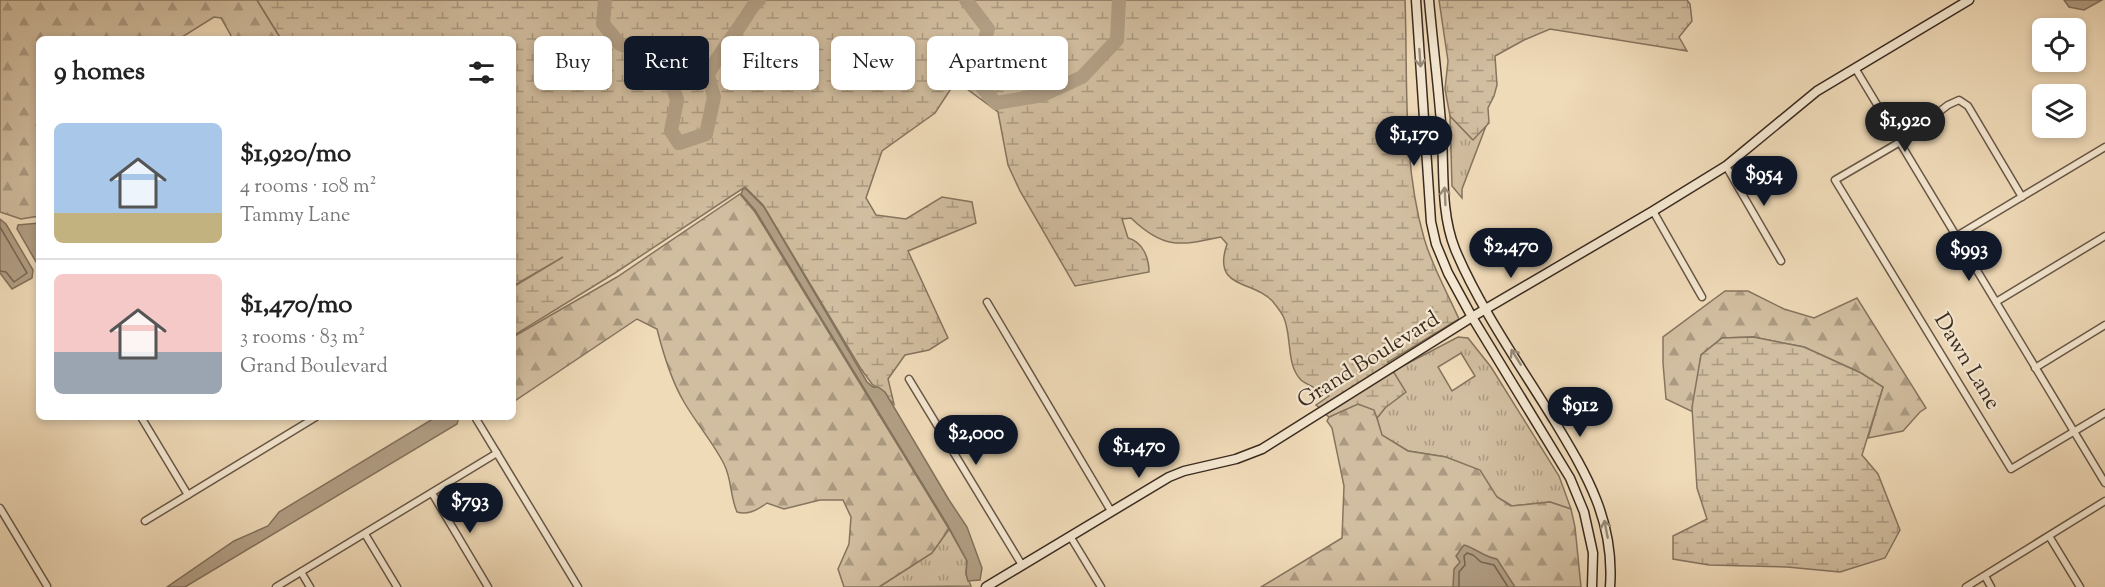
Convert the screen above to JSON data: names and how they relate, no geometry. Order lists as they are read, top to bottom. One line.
{"streets":{"street":["Grand Boulevard","Dawn Lane"]},"page":{"chip":["Buy","Rent","Filters","New","Apartment"],"heading":"9 homes","price":["$1,920","$1,170","$954","$2,470","$993","$912","$2,000","$1,470","$793"],"list":[{"name":"$1,920/mo","note":"4 rooms · 108 m² · Tammy Lane"},{"name":"$1,470/mo","note":"3 rooms · 83 m² · Grand Boulevard"}]}}
